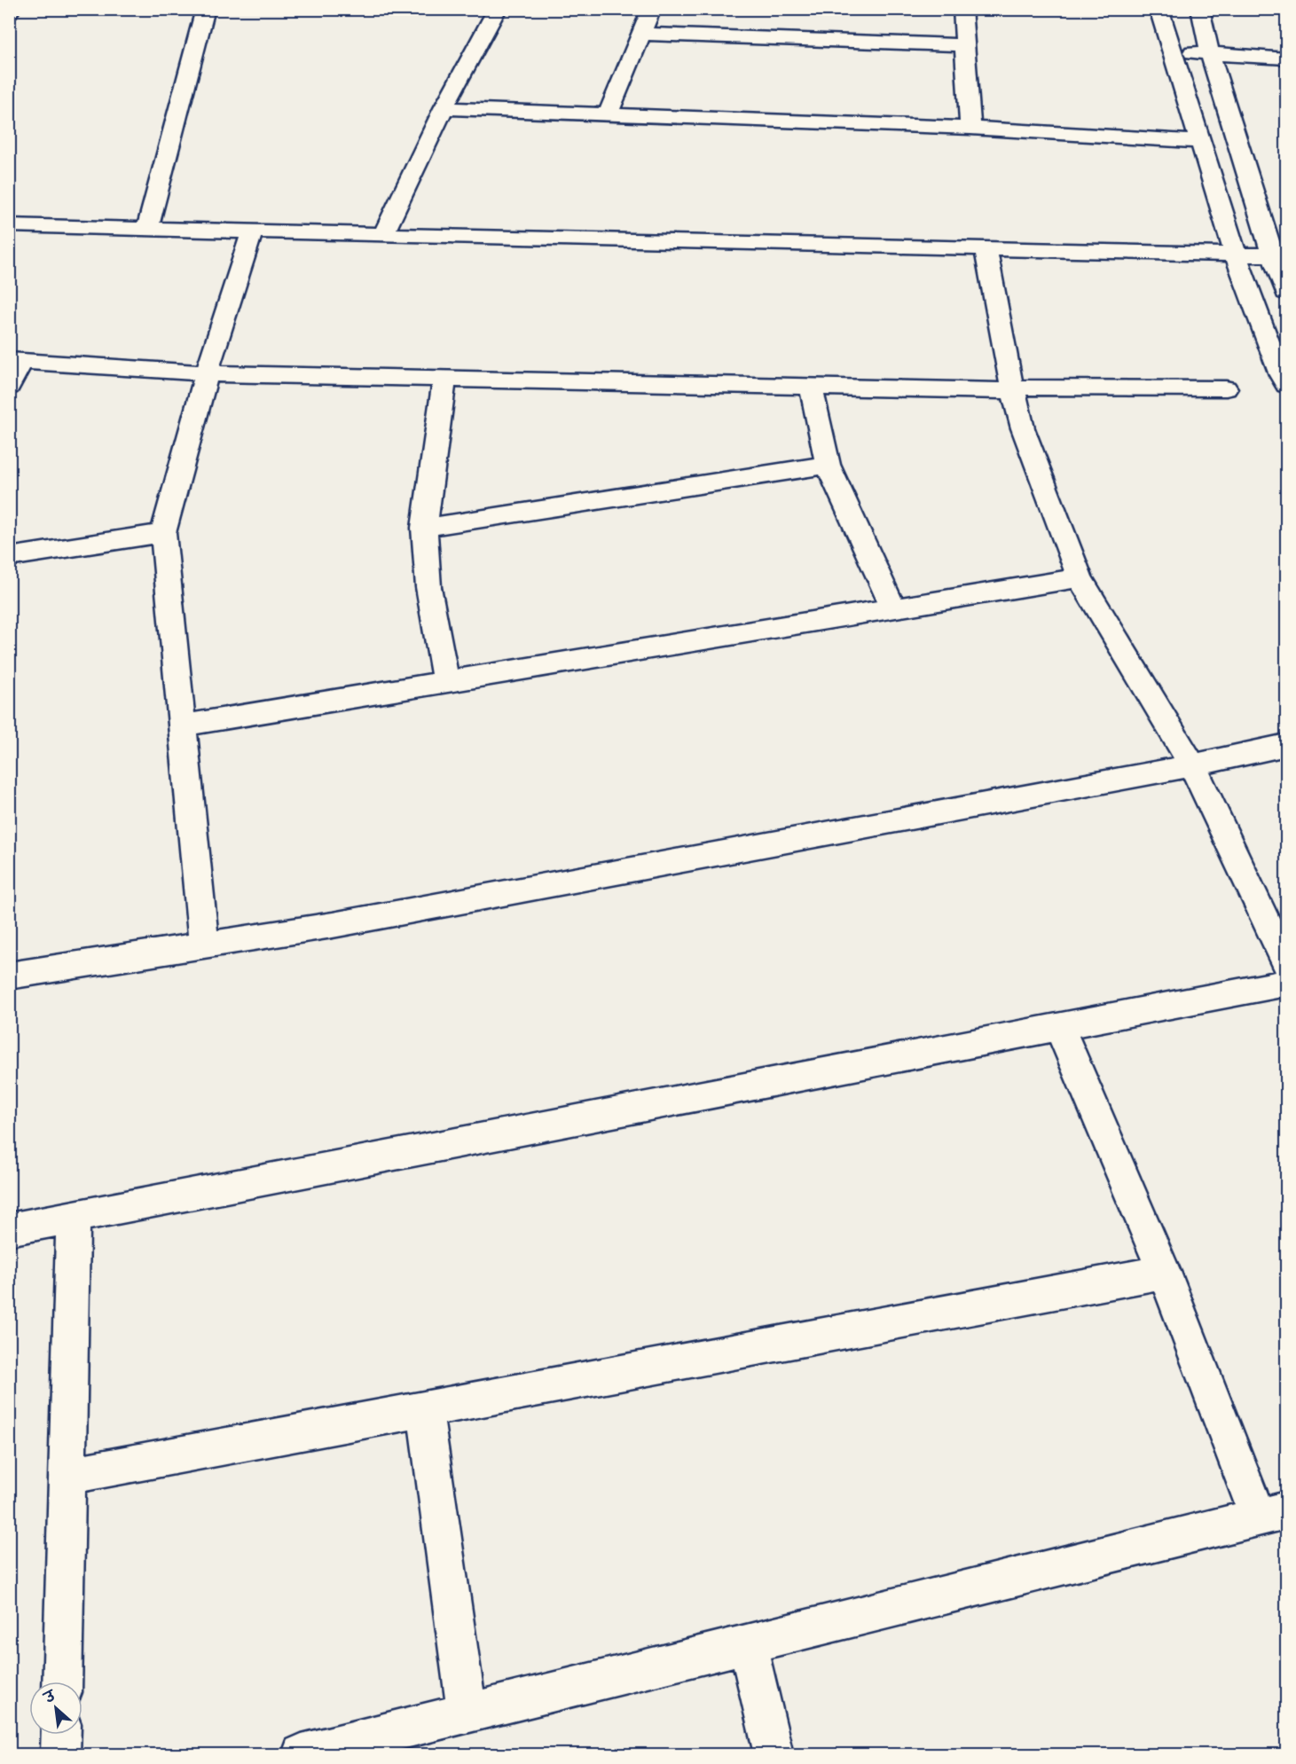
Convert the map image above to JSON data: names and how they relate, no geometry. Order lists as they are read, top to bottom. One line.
{"north":"top left"}
